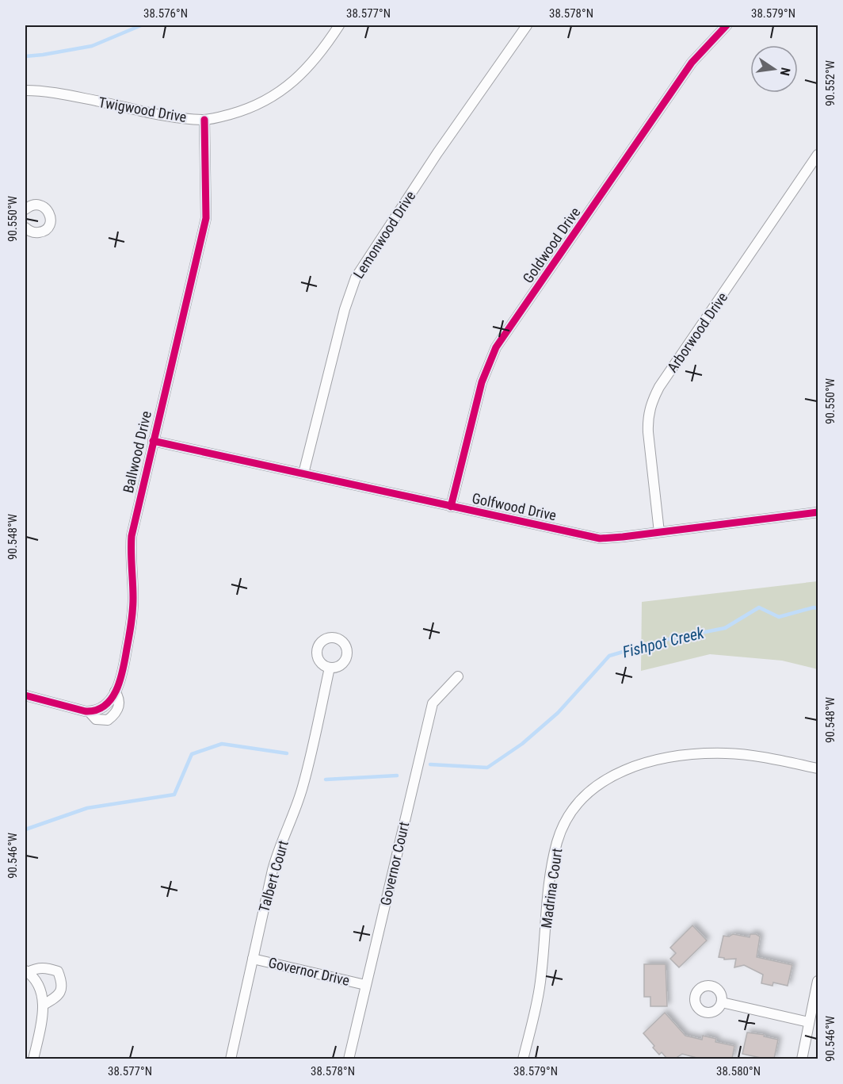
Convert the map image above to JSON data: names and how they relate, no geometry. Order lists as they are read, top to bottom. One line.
{"streets":{"street":["Twigwood Drive","Lemonwood Drive","Goldwood Drive","Arborwood Drive","Ballwood Drive","Golfwood Drive","Governor Court","Talbert Court","Madrina Court","Governor Drive"]},"crossings":[["Twigwood Drive","Ballwood Drive"],["Lemonwood Drive","Golfwood Drive"],["Goldwood Drive","Golfwood Drive"],["Arborwood Drive","Golfwood Drive"],["Ballwood Drive","Golfwood Drive"],["Governor Court","Governor Drive"],["Talbert Court","Governor Drive"]],"water":["Fishpot Creek"],"north":"right","coordinates":["38.576°N","38.577°N","38.578°N","38.579°N","90.552°W","90.550°W","90.548°W","90.546°W","38.580°N"]}
